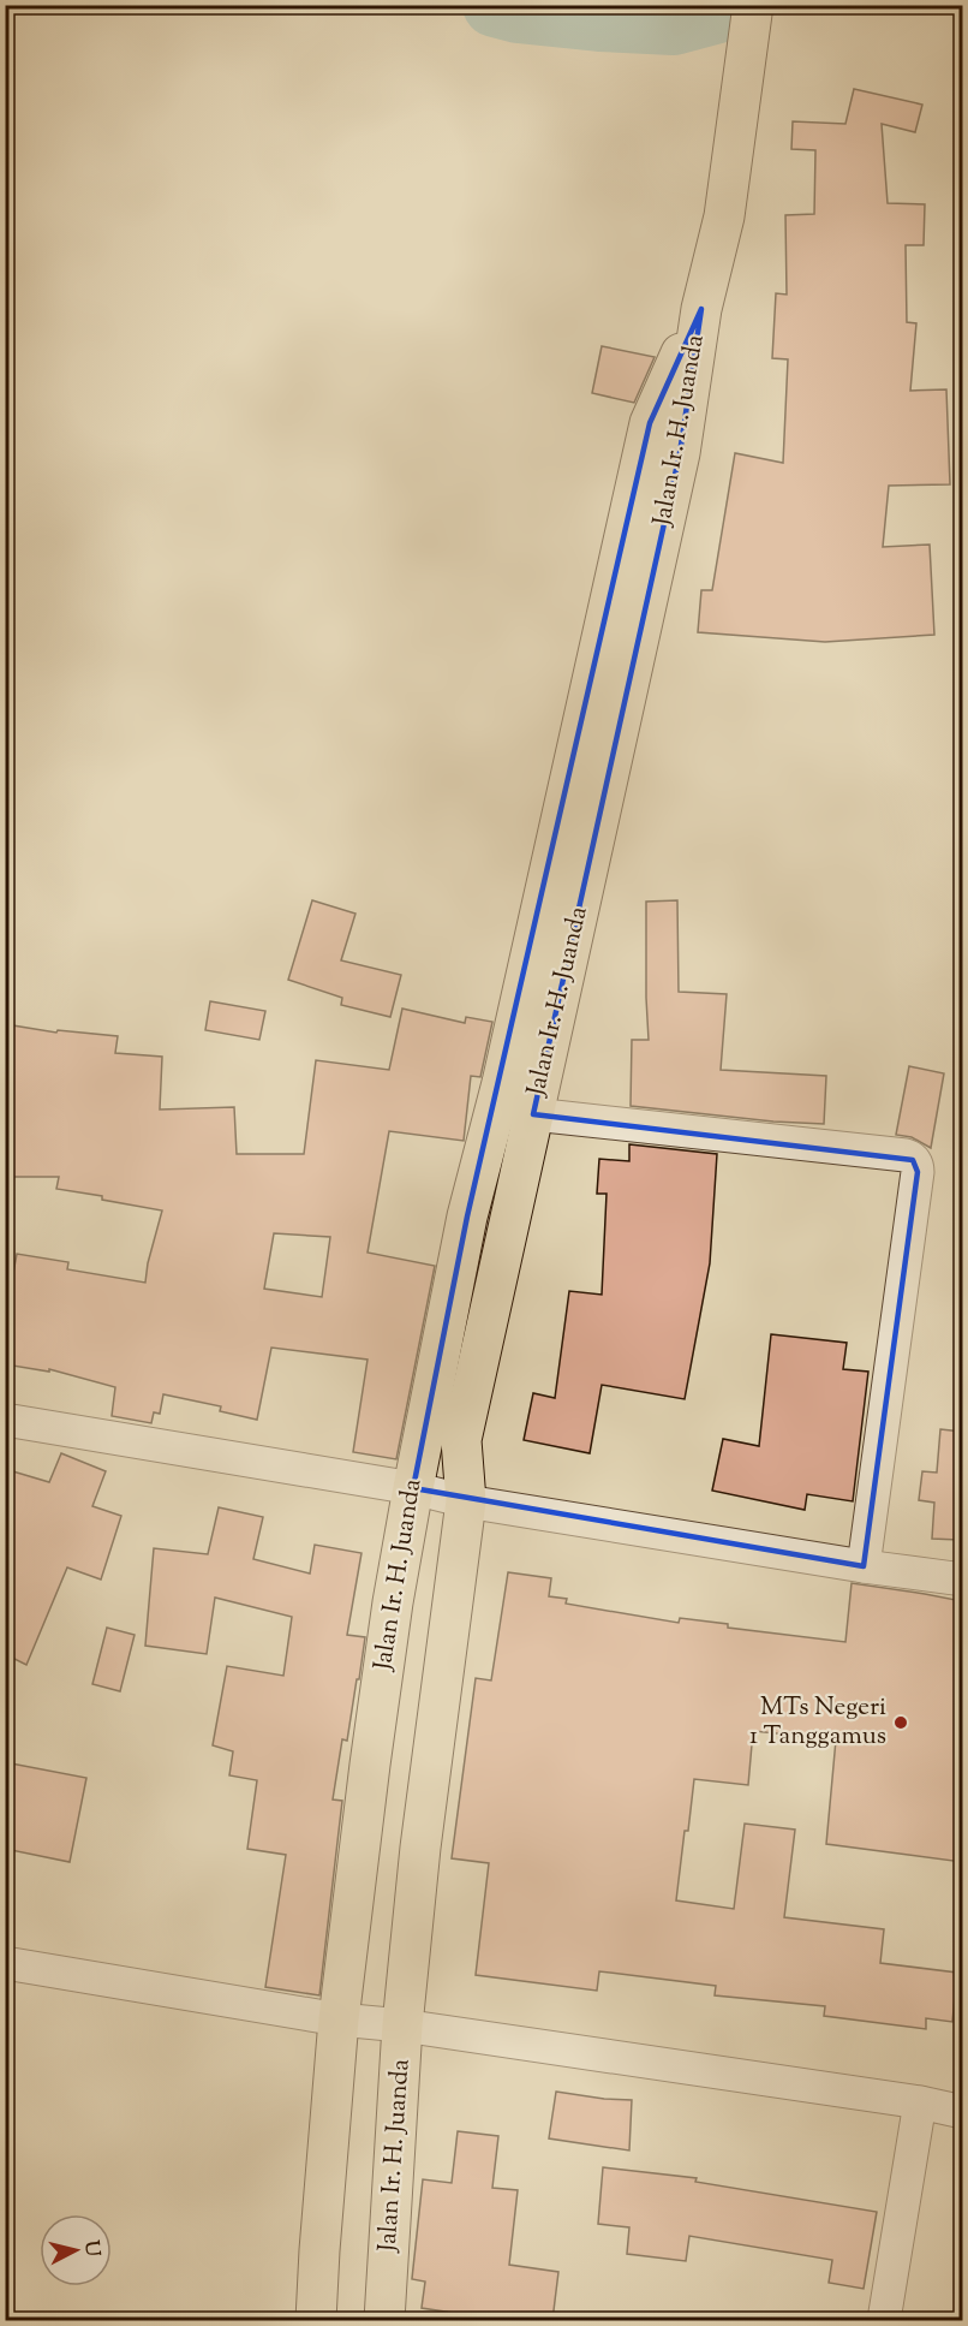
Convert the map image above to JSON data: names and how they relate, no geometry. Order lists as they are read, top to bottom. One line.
{"streets":{"highway":["Jalan Ir. H. Juanda"]},"places":["MTs Negeri 1 Tanggamus"],"north":"right"}
